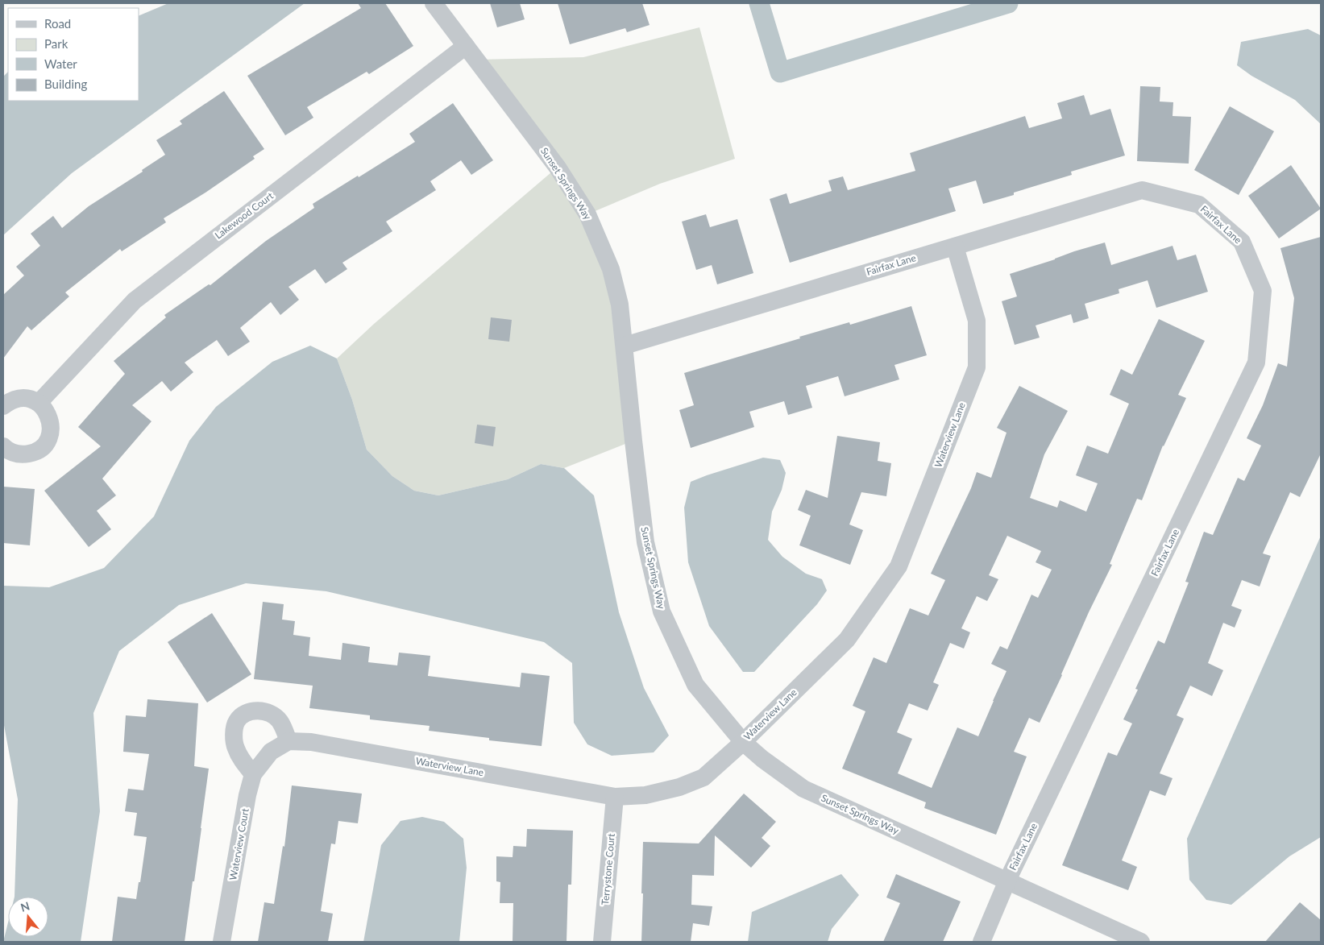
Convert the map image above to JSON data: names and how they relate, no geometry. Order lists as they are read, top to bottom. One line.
{"streets":{"street":["Sunset Springs Way","Lakewood Court","Fairfax Lane","Waterview Lane","Waterview Court","Terrystone Court"]},"crossings":[["Sunset Springs Way","Lakewood Court"],["Sunset Springs Way","Fairfax Lane"],["Sunset Springs Way","Waterview Lane"],["Fairfax Lane","Waterview Lane"],["Waterview Lane","Waterview Court"],["Waterview Lane","Terrystone Court"]],"legend":["Road","Park","Water","Building"],"north":"top"}
